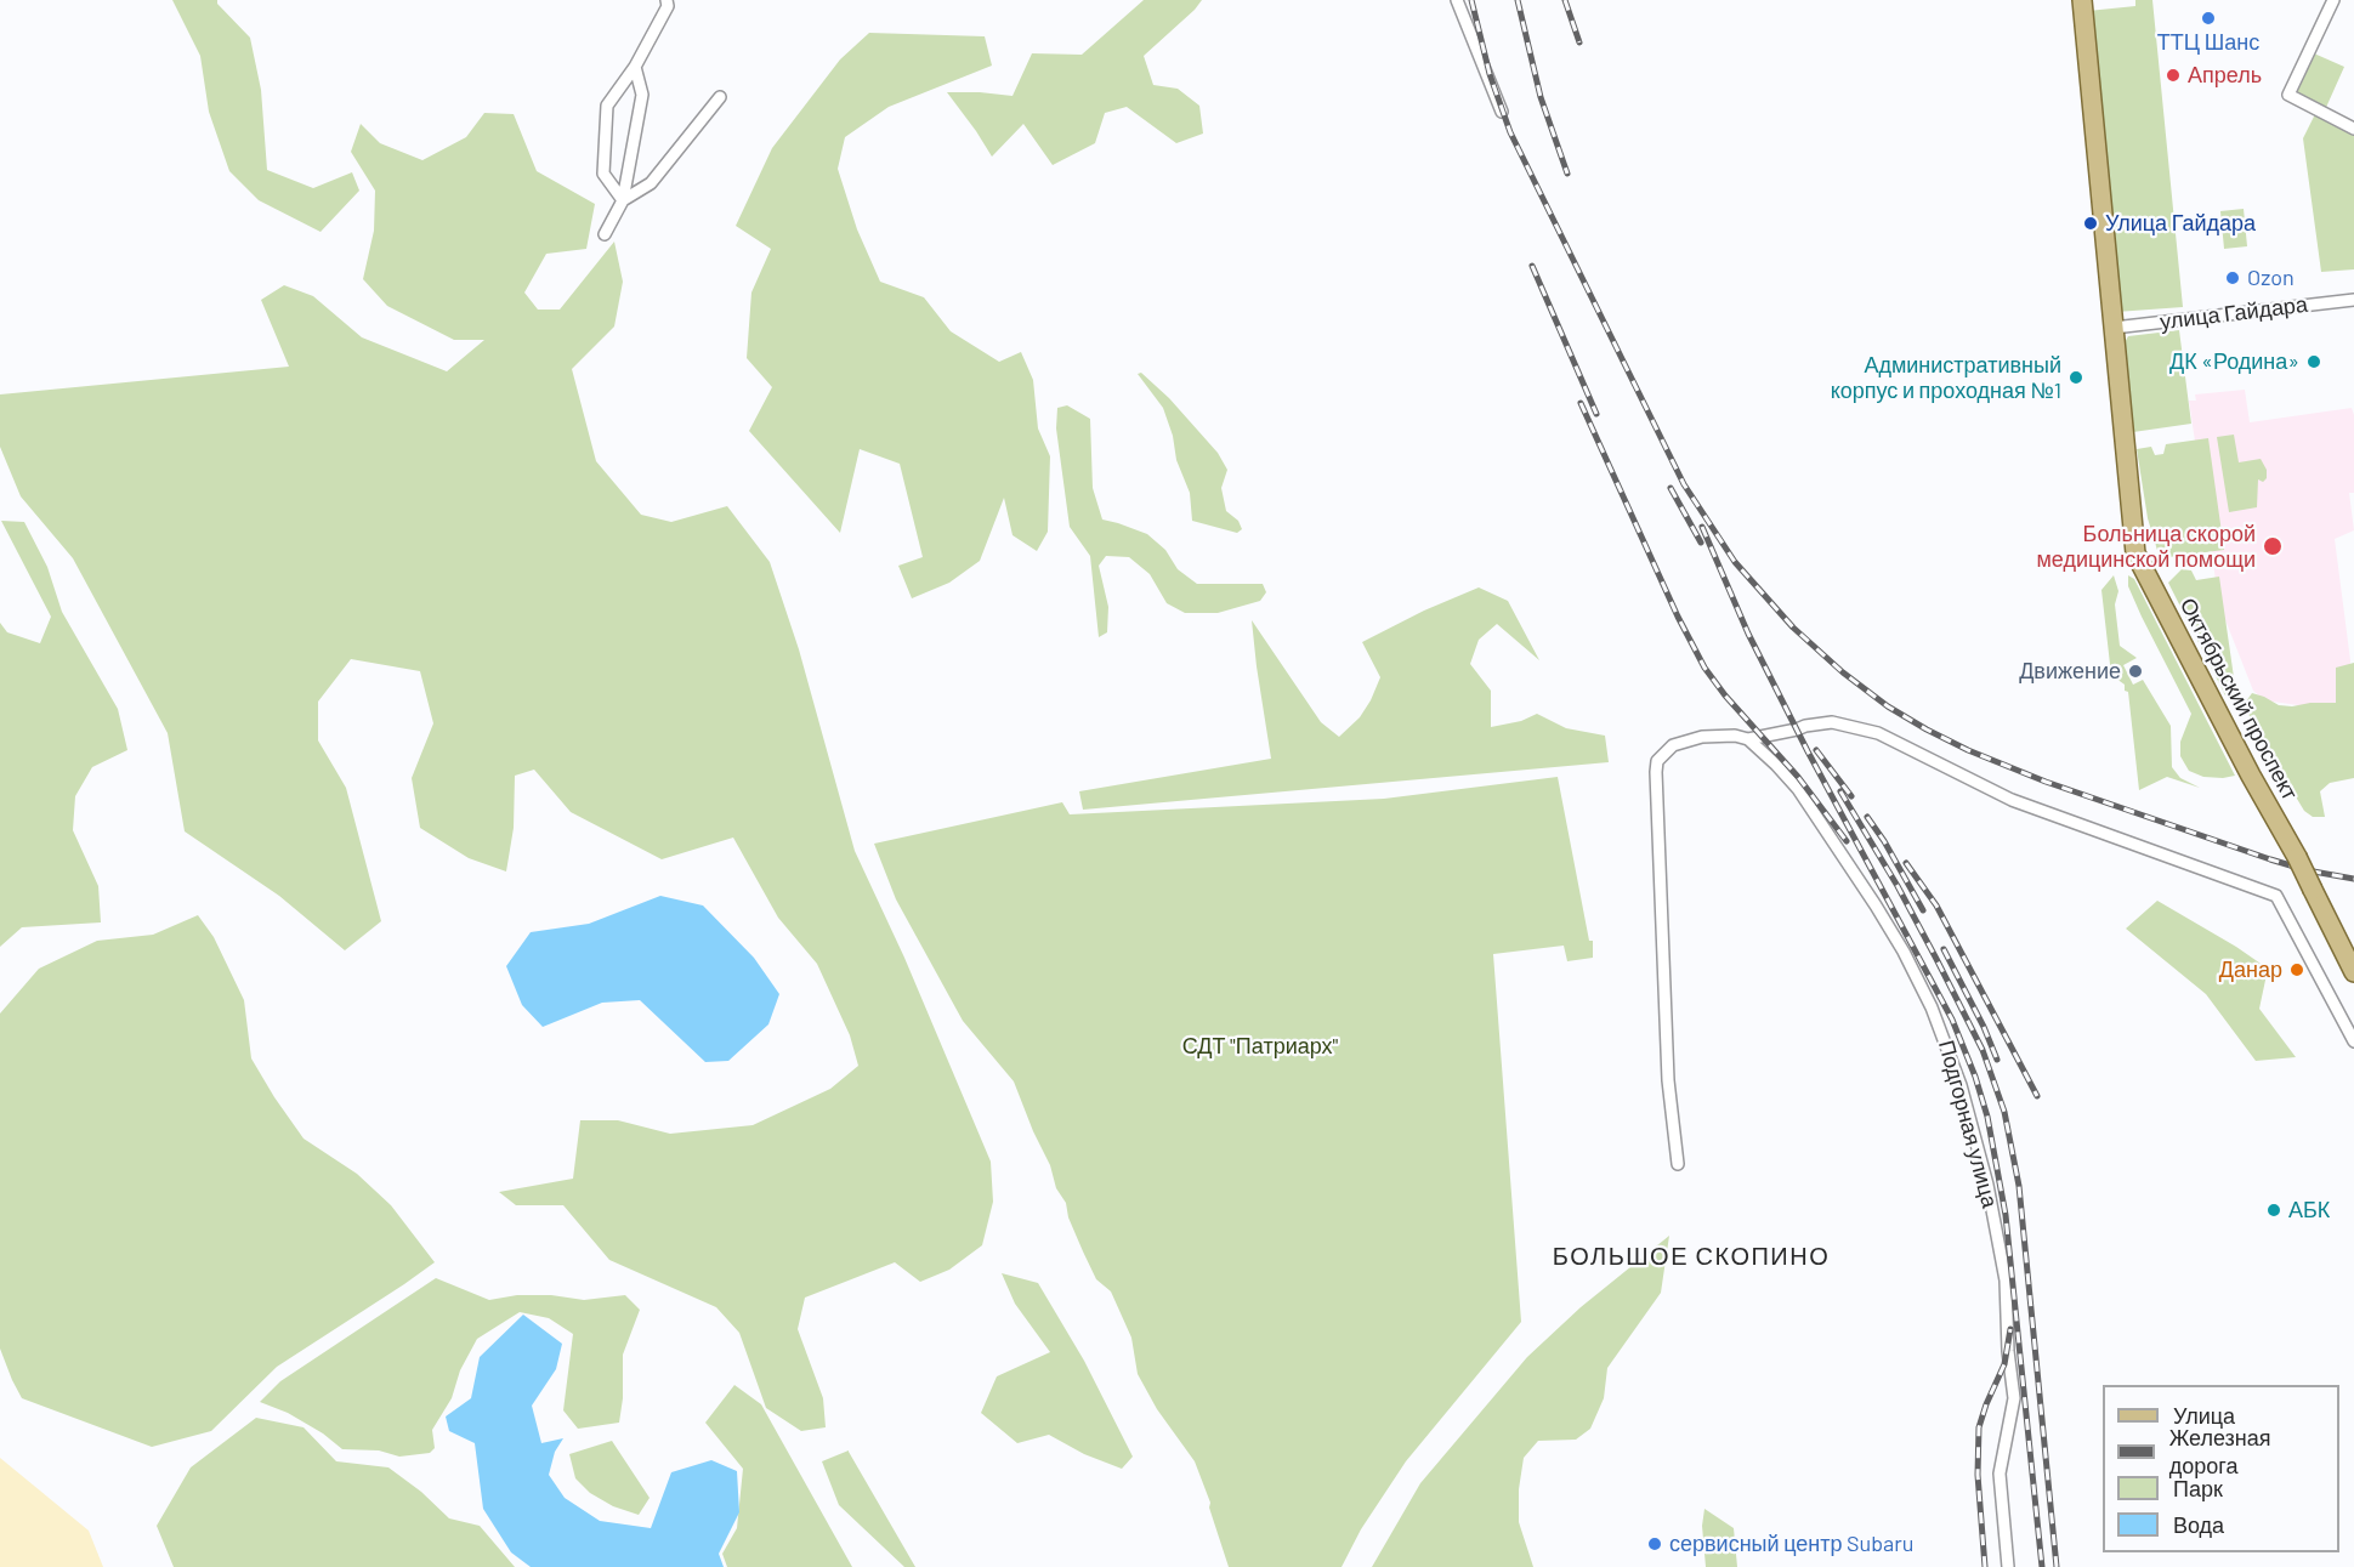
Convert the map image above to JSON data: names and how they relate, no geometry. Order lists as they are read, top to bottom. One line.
{"streets":{"main road":["Октябрьский проспект"],"street":["улица Гайдара","Подгорная улица"]},"crossings":[["улица Гайдара","Октябрьский проспект"]],"districts":["БОЛЬШОЕ СКОПИНО"],"parks":["СДТ \"Патриарх\""],"places":["ТТЦ Шанс","Апрель","Улица Гайдара","Ozon","ДК «Родина»","Административный корпус и проходная №1","Больница скорой медицинской помощи","Движение","Данар","АБК","сервисный центр Subaru"],"legend":["Улица","Железная дорога","Парк","Вода"]}
